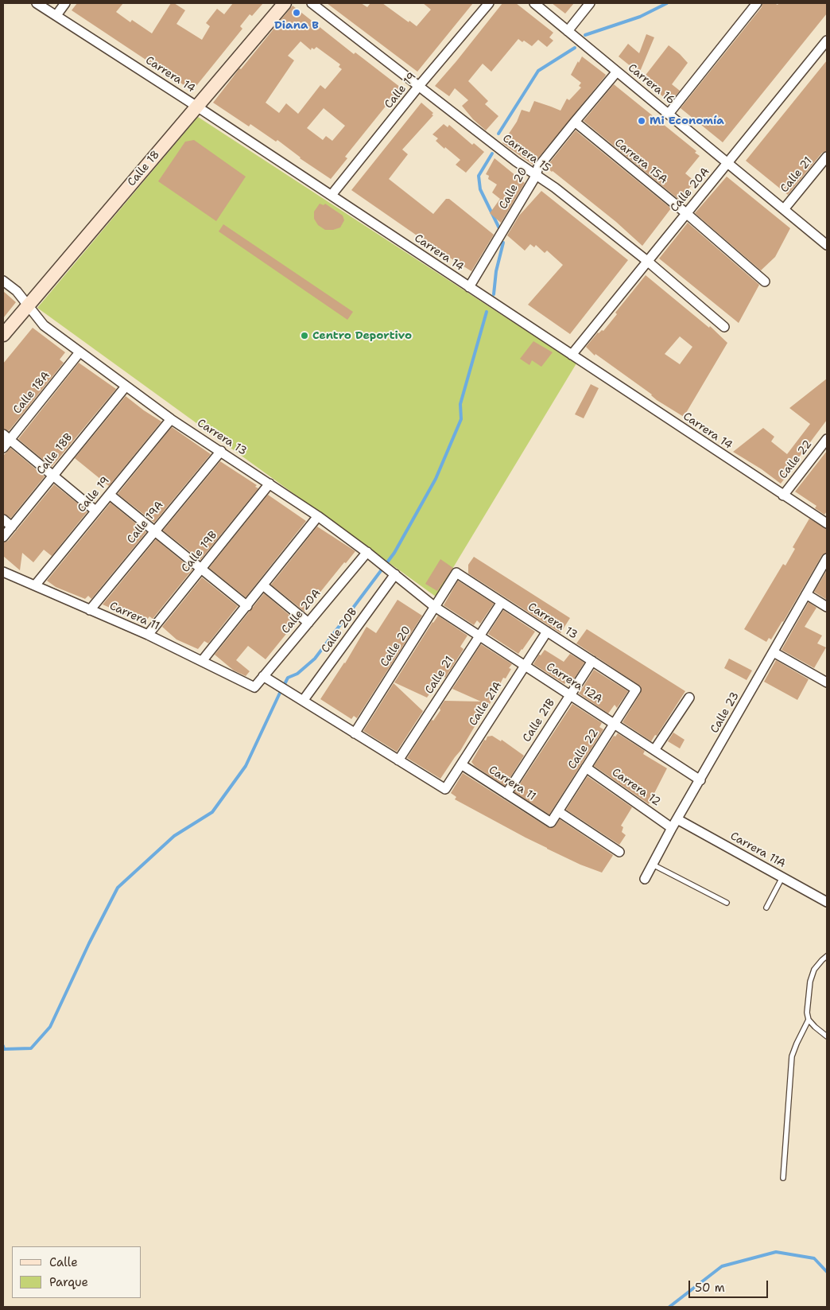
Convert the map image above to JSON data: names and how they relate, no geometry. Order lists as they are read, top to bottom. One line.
{"streets":{"street":["Carrera 14","Carrera 16","Calle 19","Carrera 15","Carrera 15A","Calle 18","Calle 21","Calle 20","Calle 20A","Calle 18A","Carrera 13","Calle 18B","Calle 22","Calle 19A","Calle 19B","Carrera 11","Calle 20B","Carrera 12A","Calle 21A","Calle 23","Calle 21B","Carrera 12","Carrera 11A"]},"crossings":[["Carrera 14","Calle 19"],["Carrera 14","Calle 18"],["Carrera 14","Calle 20"],["Carrera 14","Calle 20A"],["Carrera 14","Calle 22"],["Carrera 16","Calle 21"],["Carrera 16","Calle 20"],["Carrera 16","Calle 20A"],["Calle 19","Carrera 15"],["Calle 19","Carrera 13"],["Calle 19","Carrera 11"],["Carrera 15","Calle 20"],["Carrera 15","Calle 20A"],["Carrera 15A","Calle 20"],["Carrera 15A","Calle 20A"],["Calle 18","Carrera 13"],["Calle 21","Carrera 13"],["Calle 21","Carrera 12A"],["Calle 21","Calle 21A"],["Calle 20","Carrera 13"],["Calle 20","Carrera 12A"],["Calle 20A","Carrera 13"],["Calle 20A","Carrera 11"],["Calle 18A","Carrera 13"],["Carrera 13","Calle 18B"],["Carrera 13","Calle 22"],["Carrera 13","Calle 19A"],["Carrera 13","Calle 19B"],["Carrera 13","Calle 20B"],["Carrera 13","Carrera 12A"],["Carrera 13","Calle 21A"],["Carrera 13","Calle 21B"],["Calle 22","Carrera 11"],["Calle 22","Carrera 12A"],["Calle 22","Carrera 12"],["Calle 19A","Carrera 11"],["Calle 19B","Carrera 11"],["Carrera 11","Calle 21A"],["Carrera 11","Calle 21B"],["Carrera 12A","Calle 21A"],["Carrera 12A","Calle 23"],["Carrera 12A","Calle 21B"],["Calle 23","Carrera 12"],["Calle 23","Carrera 11A"]],"places":["Diana B","Mi Economía","Centro Deportivo"],"legend":["Calle","Parque"],"scale_bar":"50 m"}
